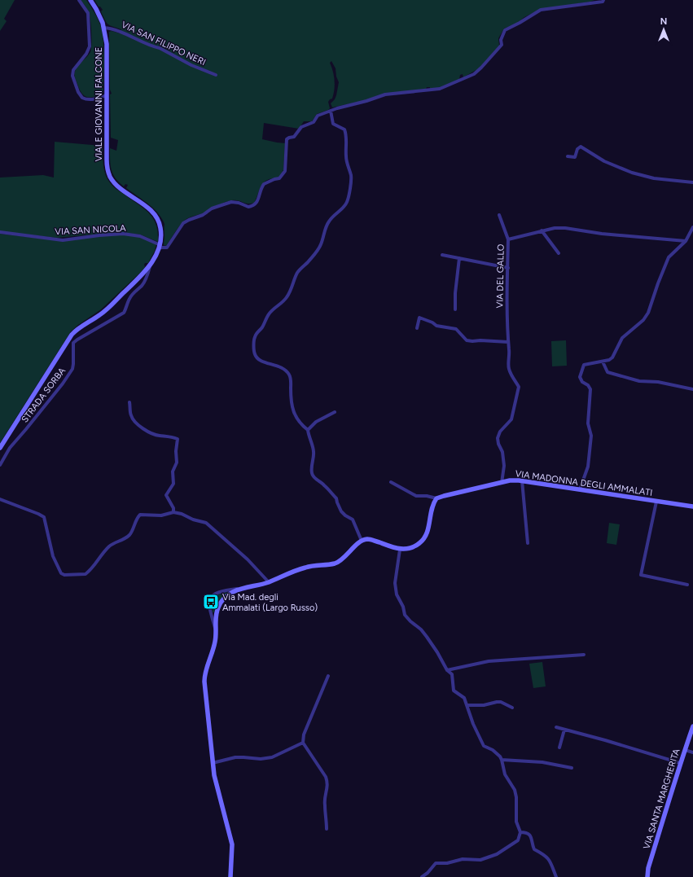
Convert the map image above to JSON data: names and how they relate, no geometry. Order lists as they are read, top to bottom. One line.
{"streets":{"street":["VIA SAN FILIPPO NERI","VIALE GIOVANNI FALCONE","VIA SAN NICOLA","VIA DEL GALLO","STRADA SORBA","VIA MADONNA DEGLI AMMALATI","VIA SANTA MARGHERITA"]},"crossings":[["VIA SAN FILIPPO NERI","VIALE GIOVANNI FALCONE"],["VIALE GIOVANNI FALCONE","VIA SAN NICOLA"],["VIA DEL GALLO","VIA MADONNA DEGLI AMMALATI"]],"places":{"bus stop":["Via Mad. degli Ammalati (Largo Russo)"]},"north":"top"}
